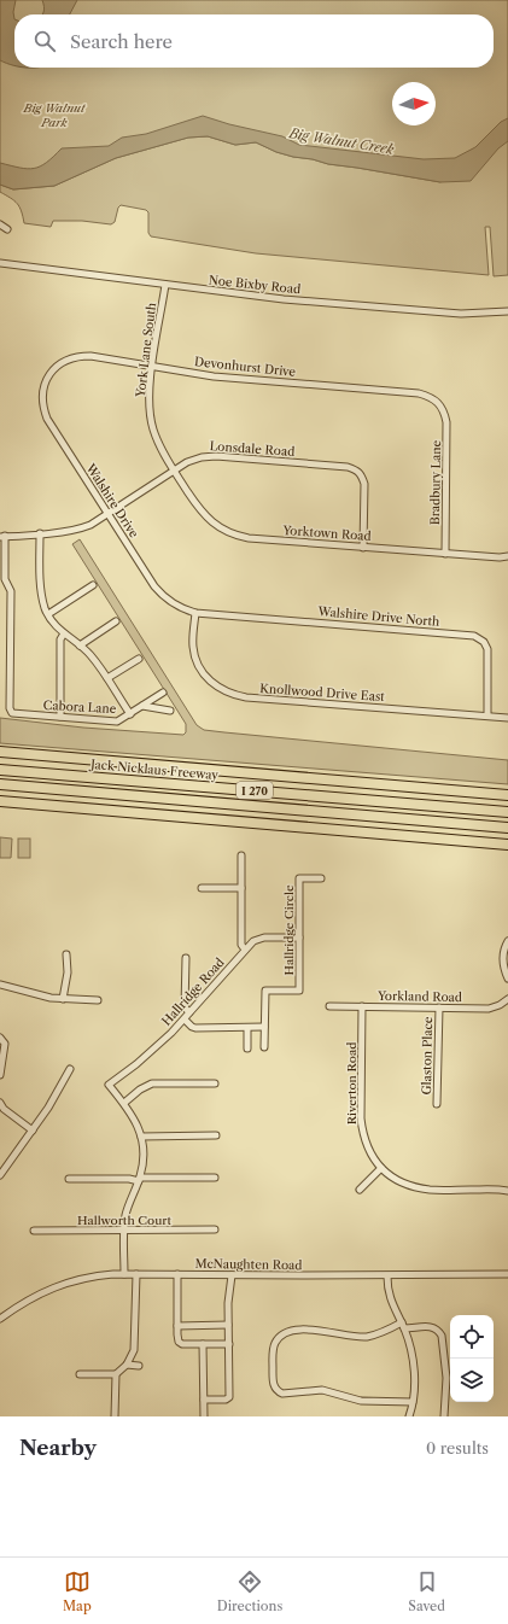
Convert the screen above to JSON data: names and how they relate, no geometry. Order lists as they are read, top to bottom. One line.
{"streets":{"highway":["Jack Nicklaus Freeway","I 270"],"street":["Noe Bixby Road","York Lane South","Devonhurst Drive","Lonsdale Road","Bradbury Lane","Walshire Drive","Yorktown Road","Walshire Drive North","Knollwood Drive East","Cabora Lane","Hallridge Circle","Hallridge Road","Yorkland Road","Glaston Place","Riverton Road","Hallworth Court","McNaughten Road"]},"crossings":[["Noe Bixby Road","York Lane South"],["York Lane South","Devonhurst Drive"],["York Lane South","Lonsdale Road"],["York Lane South","Yorktown Road"],["Devonhurst Drive","Bradbury Lane"],["Devonhurst Drive","Walshire Drive"],["Lonsdale Road","Walshire Drive"],["Lonsdale Road","Yorktown Road"],["Lonsdale Road","Cabora Lane"],["Bradbury Lane","Yorktown Road"],["Walshire Drive","Walshire Drive North"],["Walshire Drive","Knollwood Drive East"],["Walshire Drive North","Knollwood Drive East"],["Hallridge Circle","Hallridge Road"],["Yorkland Road","Glaston Place"],["Yorkland Road","Riverton Road"]],"water":["Big Walnut Creek"],"parks":["Big Walnut Park"],"north":"right","page":{"search":"Search here","heading":["Nearby","0 results"],"nav":["Map","Directions","Saved"]}}
